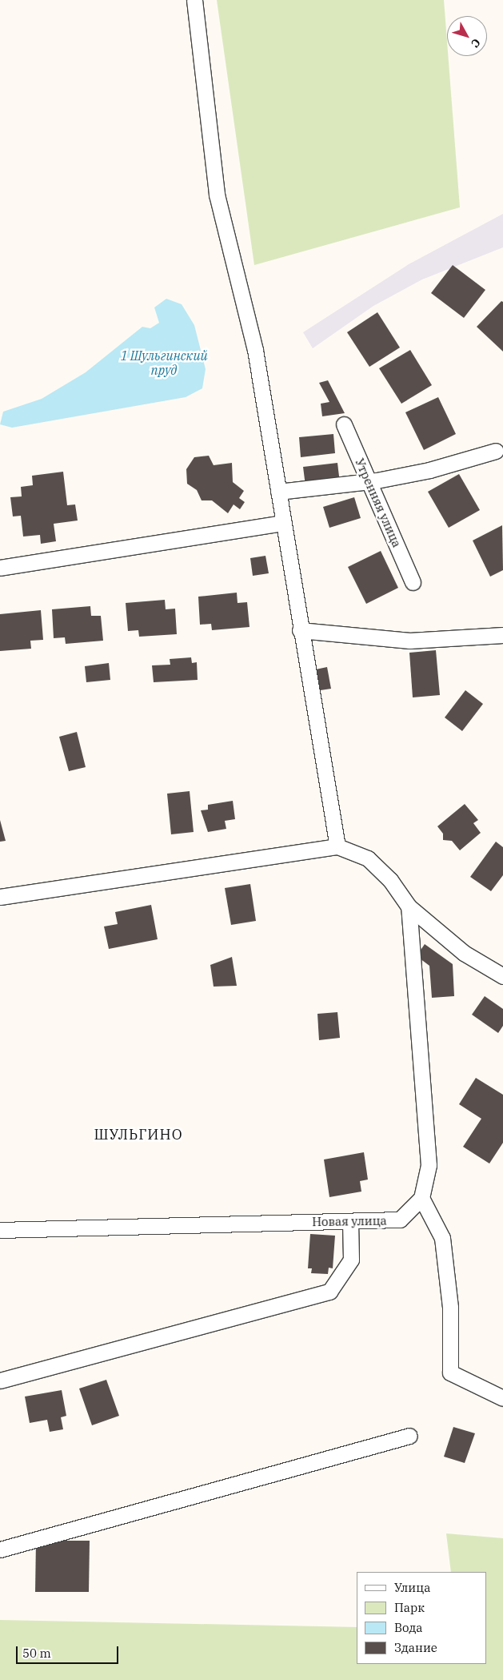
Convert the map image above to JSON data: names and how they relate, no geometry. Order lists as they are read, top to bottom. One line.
{"streets":{"street":["Утренняя улица","Новая улица"]},"districts":["ШУЛЬГИНО"],"water":["1 Шульгинский пруд"],"legend":["Улица","Парк","Вода","Здание"],"scale_bar":"50 m","north":"bottom right"}
